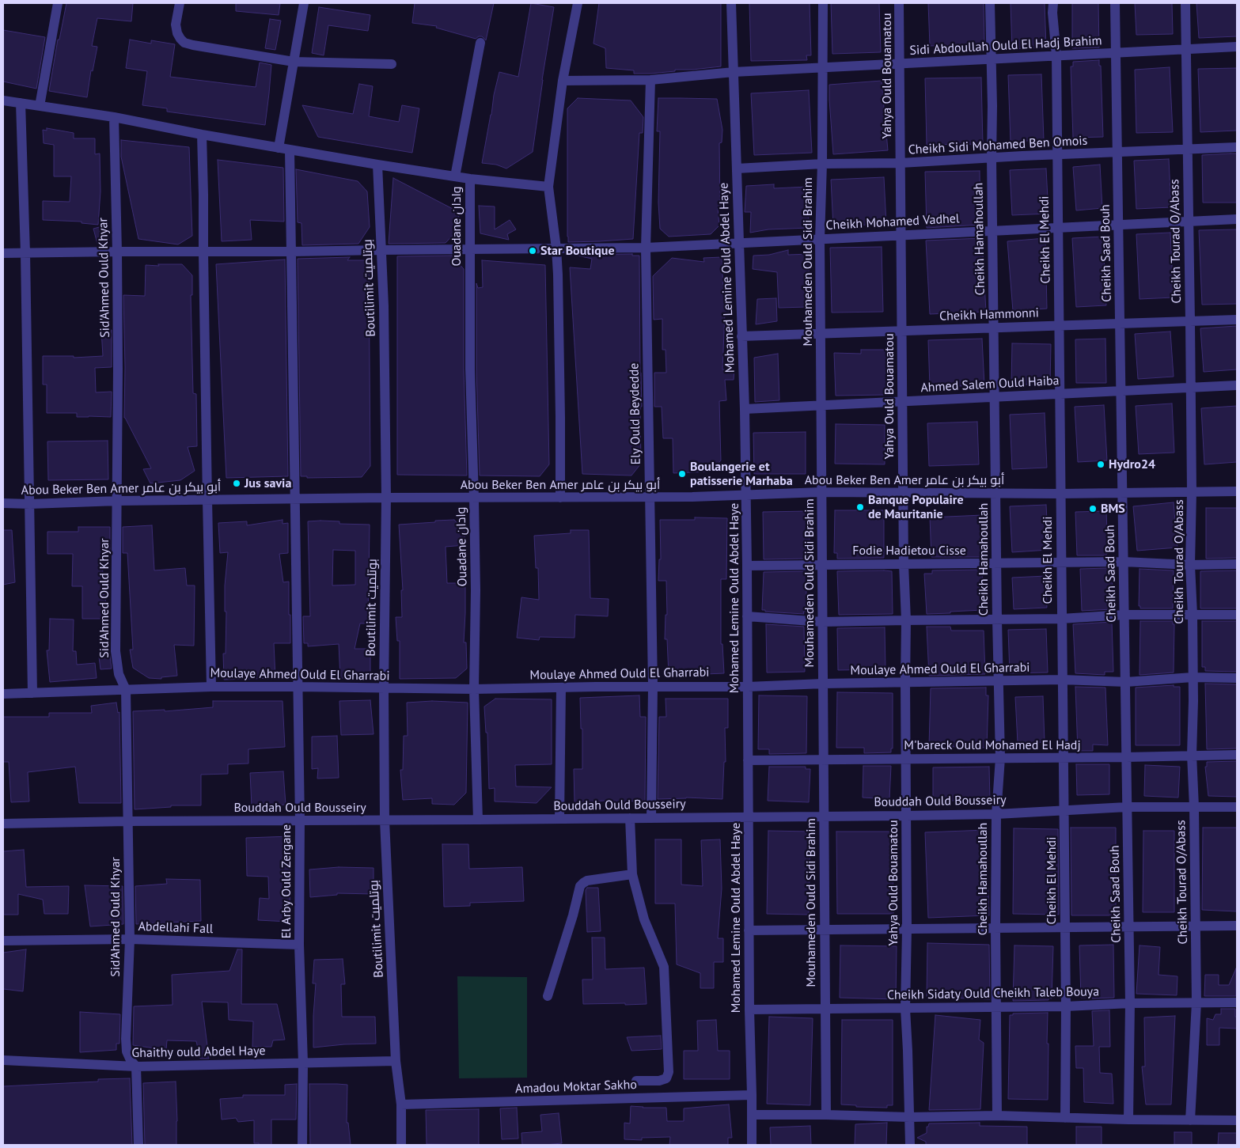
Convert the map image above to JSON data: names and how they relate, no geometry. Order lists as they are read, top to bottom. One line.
{"streets":{"street":["Sidi Abdoullah Ould El Hadj Brahim","Yahya Ould Bouamatou","Cheikh Sidi Mohamed Ben Omois","Cheikh Mohamed Vadhel","Ouadane وادان","Cheikh Hamahoullah","Cheikh El Mehdi","Cheikh Tourad O/Abass","Cheikh Saad Bouh","Mouhameden Ould Sidi Brahim","Sid'Ahmed Ould Khyar","Mohamed Lemine Ould Abdel Haye","Boutilimit بوتلميت","Cheikh Hammonni","Ahmed Salem Ould Haiba","Ely Ould Beydedde","Abou Beker Ben Amer أبو بيكر بن عامر","Fodie Hadietou Cisse","Moulaye Ahmed Ould El Gharrabi","M'bareck Ould Mohamed El Hadj","Bouddah Ould Bousseiry","El Arby Ould Zergane","Abdellahi Fall","Cheikh Sidaty Ould Cheikh Taleb Bouya","Ghaithy ould Abdel Haye","Amadou Moktar Sakho"]},"crossings":[["Sidi Abdoullah Ould El Hadj Brahim","Yahya Ould Bouamatou"],["Sidi Abdoullah Ould El Hadj Brahim","Cheikh Hamahoullah"],["Sidi Abdoullah Ould El Hadj Brahim","Cheikh El Mehdi"],["Sidi Abdoullah Ould El Hadj Brahim","Cheikh Tourad O/Abass"],["Sidi Abdoullah Ould El Hadj Brahim","Cheikh Saad Bouh"],["Sidi Abdoullah Ould El Hadj Brahim","Mouhameden Ould Sidi Brahim"],["Sidi Abdoullah Ould El Hadj Brahim","Mohamed Lemine Ould Abdel Haye"],["Sidi Abdoullah Ould El Hadj Brahim","Ely Ould Beydedde"],["Yahya Ould Bouamatou","Cheikh Sidi Mohamed Ben Omois"],["Yahya Ould Bouamatou","Cheikh Mohamed Vadhel"],["Yahya Ould Bouamatou","Cheikh Hammonni"],["Yahya Ould Bouamatou","Ahmed Salem Ould Haiba"],["Yahya Ould Bouamatou","Abou Beker Ben Amer أبو بيكر بن عامر"],["Yahya Ould Bouamatou","Fodie Hadietou Cisse"],["Yahya Ould Bouamatou","Moulaye Ahmed Ould El Gharrabi"],["Yahya Ould Bouamatou","M'bareck Ould Mohamed El Hadj"],["Yahya Ould Bouamatou","Bouddah Ould Bousseiry"],["Yahya Ould Bouamatou","Cheikh Sidaty Ould Cheikh Taleb Bouya"],["Cheikh Sidi Mohamed Ben Omois","Cheikh Hamahoullah"],["Cheikh Sidi Mohamed Ben Omois","Cheikh El Mehdi"],["Cheikh Sidi Mohamed Ben Omois","Cheikh Tourad O/Abass"],["Cheikh Sidi Mohamed Ben Omois","Cheikh Saad Bouh"],["Cheikh Sidi Mohamed Ben Omois","Mouhameden Ould Sidi Brahim"],["Cheikh Sidi Mohamed Ben Omois","Mohamed Lemine Ould Abdel Haye"],["Cheikh Mohamed Vadhel","Ouadane وادان"],["Cheikh Mohamed Vadhel","Cheikh Hamahoullah"],["Cheikh Mohamed Vadhel","Cheikh El Mehdi"],["Cheikh Mohamed Vadhel","Cheikh Tourad O/Abass"],["Cheikh Mohamed Vadhel","Cheikh Saad Bouh"],["Cheikh Mohamed Vadhel","Mouhameden Ould Sidi Brahim"],["Cheikh Mohamed Vadhel","Sid'Ahmed Ould Khyar"],["Cheikh Mohamed Vadhel","Mohamed Lemine Ould Abdel Haye"],["Cheikh Mohamed Vadhel","Boutilimit بوتلميت"],["Cheikh Mohamed Vadhel","Ely Ould Beydedde"],["Cheikh Mohamed Vadhel","El Arby Ould Zergane"],["Ouadane وادان","Abou Beker Ben Amer أبو بيكر بن عامر"],["Ouadane وادان","Moulaye Ahmed Ould El Gharrabi"],["Ouadane وادان","Bouddah Ould Bousseiry"],["Cheikh Hamahoullah","Cheikh Hammonni"],["Cheikh Hamahoullah","Ahmed Salem Ould Haiba"],["Cheikh Hamahoullah","Abou Beker Ben Amer أبو بيكر بن عامر"],["Cheikh Hamahoullah","Fodie Hadietou Cisse"],["Cheikh Hamahoullah","Moulaye Ahmed Ould El Gharrabi"],["Cheikh Hamahoullah","M'bareck Ould Mohamed El Hadj"],["Cheikh Hamahoullah","Bouddah Ould Bousseiry"],["Cheikh Hamahoullah","Cheikh Sidaty Ould Cheikh Taleb Bouya"],["Cheikh El Mehdi","Cheikh Hammonni"],["Cheikh El Mehdi","Ahmed Salem Ould Haiba"],["Cheikh El Mehdi","Abou Beker Ben Amer أبو بيكر بن عامر"],["Cheikh El Mehdi","Fodie Hadietou Cisse"],["Cheikh El Mehdi","Moulaye Ahmed Ould El Gharrabi"],["Cheikh El Mehdi","M'bareck Ould Mohamed El Hadj"],["Cheikh El Mehdi","Bouddah Ould Bousseiry"],["Cheikh El Mehdi","Cheikh Sidaty Ould Cheikh Taleb Bouya"],["Cheikh Tourad O/Abass","Cheikh Hammonni"],["Cheikh Tourad O/Abass","Ahmed Salem Ould Haiba"],["Cheikh Tourad O/Abass","Abou Beker Ben Amer أبو بيكر بن عامر"],["Cheikh Tourad O/Abass","Fodie Hadietou Cisse"],["Cheikh Tourad O/Abass","Moulaye Ahmed Ould El Gharrabi"],["Cheikh Tourad O/Abass","M'bareck Ould Mohamed El Hadj"],["Cheikh Tourad O/Abass","Bouddah Ould Bousseiry"],["Cheikh Tourad O/Abass","Cheikh Sidaty Ould Cheikh Taleb Bouya"],["Cheikh Saad Bouh","Cheikh Hammonni"],["Cheikh Saad Bouh","Ahmed Salem Ould Haiba"],["Cheikh Saad Bouh","Abou Beker Ben Amer أبو بيكر بن عامر"],["Cheikh Saad Bouh","Fodie Hadietou Cisse"],["Cheikh Saad Bouh","Moulaye Ahmed Ould El Gharrabi"],["Cheikh Saad Bouh","M'bareck Ould Mohamed El Hadj"],["Cheikh Saad Bouh","Bouddah Ould Bousseiry"],["Cheikh Saad Bouh","Cheikh Sidaty Ould Cheikh Taleb Bouya"],["Mouhameden Ould Sidi Brahim","Cheikh Hammonni"],["Mouhameden Ould Sidi Brahim","Ahmed Salem Ould Haiba"],["Mouhameden Ould Sidi Brahim","Abou Beker Ben Amer أبو بيكر بن عامر"],["Mouhameden Ould Sidi Brahim","Fodie Hadietou Cisse"],["Mouhameden Ould Sidi Brahim","Moulaye Ahmed Ould El Gharrabi"],["Mouhameden Ould Sidi Brahim","M'bareck Ould Mohamed El Hadj"],["Mouhameden Ould Sidi Brahim","Bouddah Ould Bousseiry"],["Mouhameden Ould Sidi Brahim","Cheikh Sidaty Ould Cheikh Taleb Bouya"],["Sid'Ahmed Ould Khyar","Abou Beker Ben Amer أبو بيكر بن عامر"],["Sid'Ahmed Ould Khyar","Moulaye Ahmed Ould El Gharrabi"],["Sid'Ahmed Ould Khyar","Bouddah Ould Bousseiry"],["Sid'Ahmed Ould Khyar","Abdellahi Fall"],["Sid'Ahmed Ould Khyar","Ghaithy ould Abdel Haye"],["Mohamed Lemine Ould Abdel Haye","Cheikh Hammonni"],["Mohamed Lemine Ould Abdel Haye","Ahmed Salem Ould Haiba"],["Mohamed Lemine Ould Abdel Haye","Abou Beker Ben Amer أبو بيكر بن عامر"],["Mohamed Lemine Ould Abdel Haye","Fodie Hadietou Cisse"],["Mohamed Lemine Ould Abdel Haye","Moulaye Ahmed Ould El Gharrabi"],["Mohamed Lemine Ould Abdel Haye","M'bareck Ould Mohamed El Hadj"],["Mohamed Lemine Ould Abdel Haye","Bouddah Ould Bousseiry"],["Mohamed Lemine Ould Abdel Haye","Cheikh Sidaty Ould Cheikh Taleb Bouya"],["Mohamed Lemine Ould Abdel Haye","Amadou Moktar Sakho"],["Boutilimit بوتلميت","Abou Beker Ben Amer أبو بيكر بن عامر"],["Boutilimit بوتلميت","Moulaye Ahmed Ould El Gharrabi"],["Boutilimit بوتلميت","Bouddah Ould Bousseiry"],["Boutilimit بوتلميت","Ghaithy ould Abdel Haye"],["Boutilimit بوتلميت","Amadou Moktar Sakho"],["Ely Ould Beydedde","Abou Beker Ben Amer أبو بيكر بن عامر"],["Ely Ould Beydedde","Moulaye Ahmed Ould El Gharrabi"],["Ely Ould Beydedde","Bouddah Ould Bousseiry"],["Abou Beker Ben Amer أبو بيكر بن عامر","El Arby Ould Zergane"],["Moulaye Ahmed Ould El Gharrabi","El Arby Ould Zergane"],["Bouddah Ould Bousseiry","El Arby Ould Zergane"],["El Arby Ould Zergane","Abdellahi Fall"],["El Arby Ould Zergane","Ghaithy ould Abdel Haye"]],"places":["Star Boutique","Hydro24","Boulangerie et patisserie Marhaba","Jus savia","Banque Populaire de Mauritanie","BMS"]}
